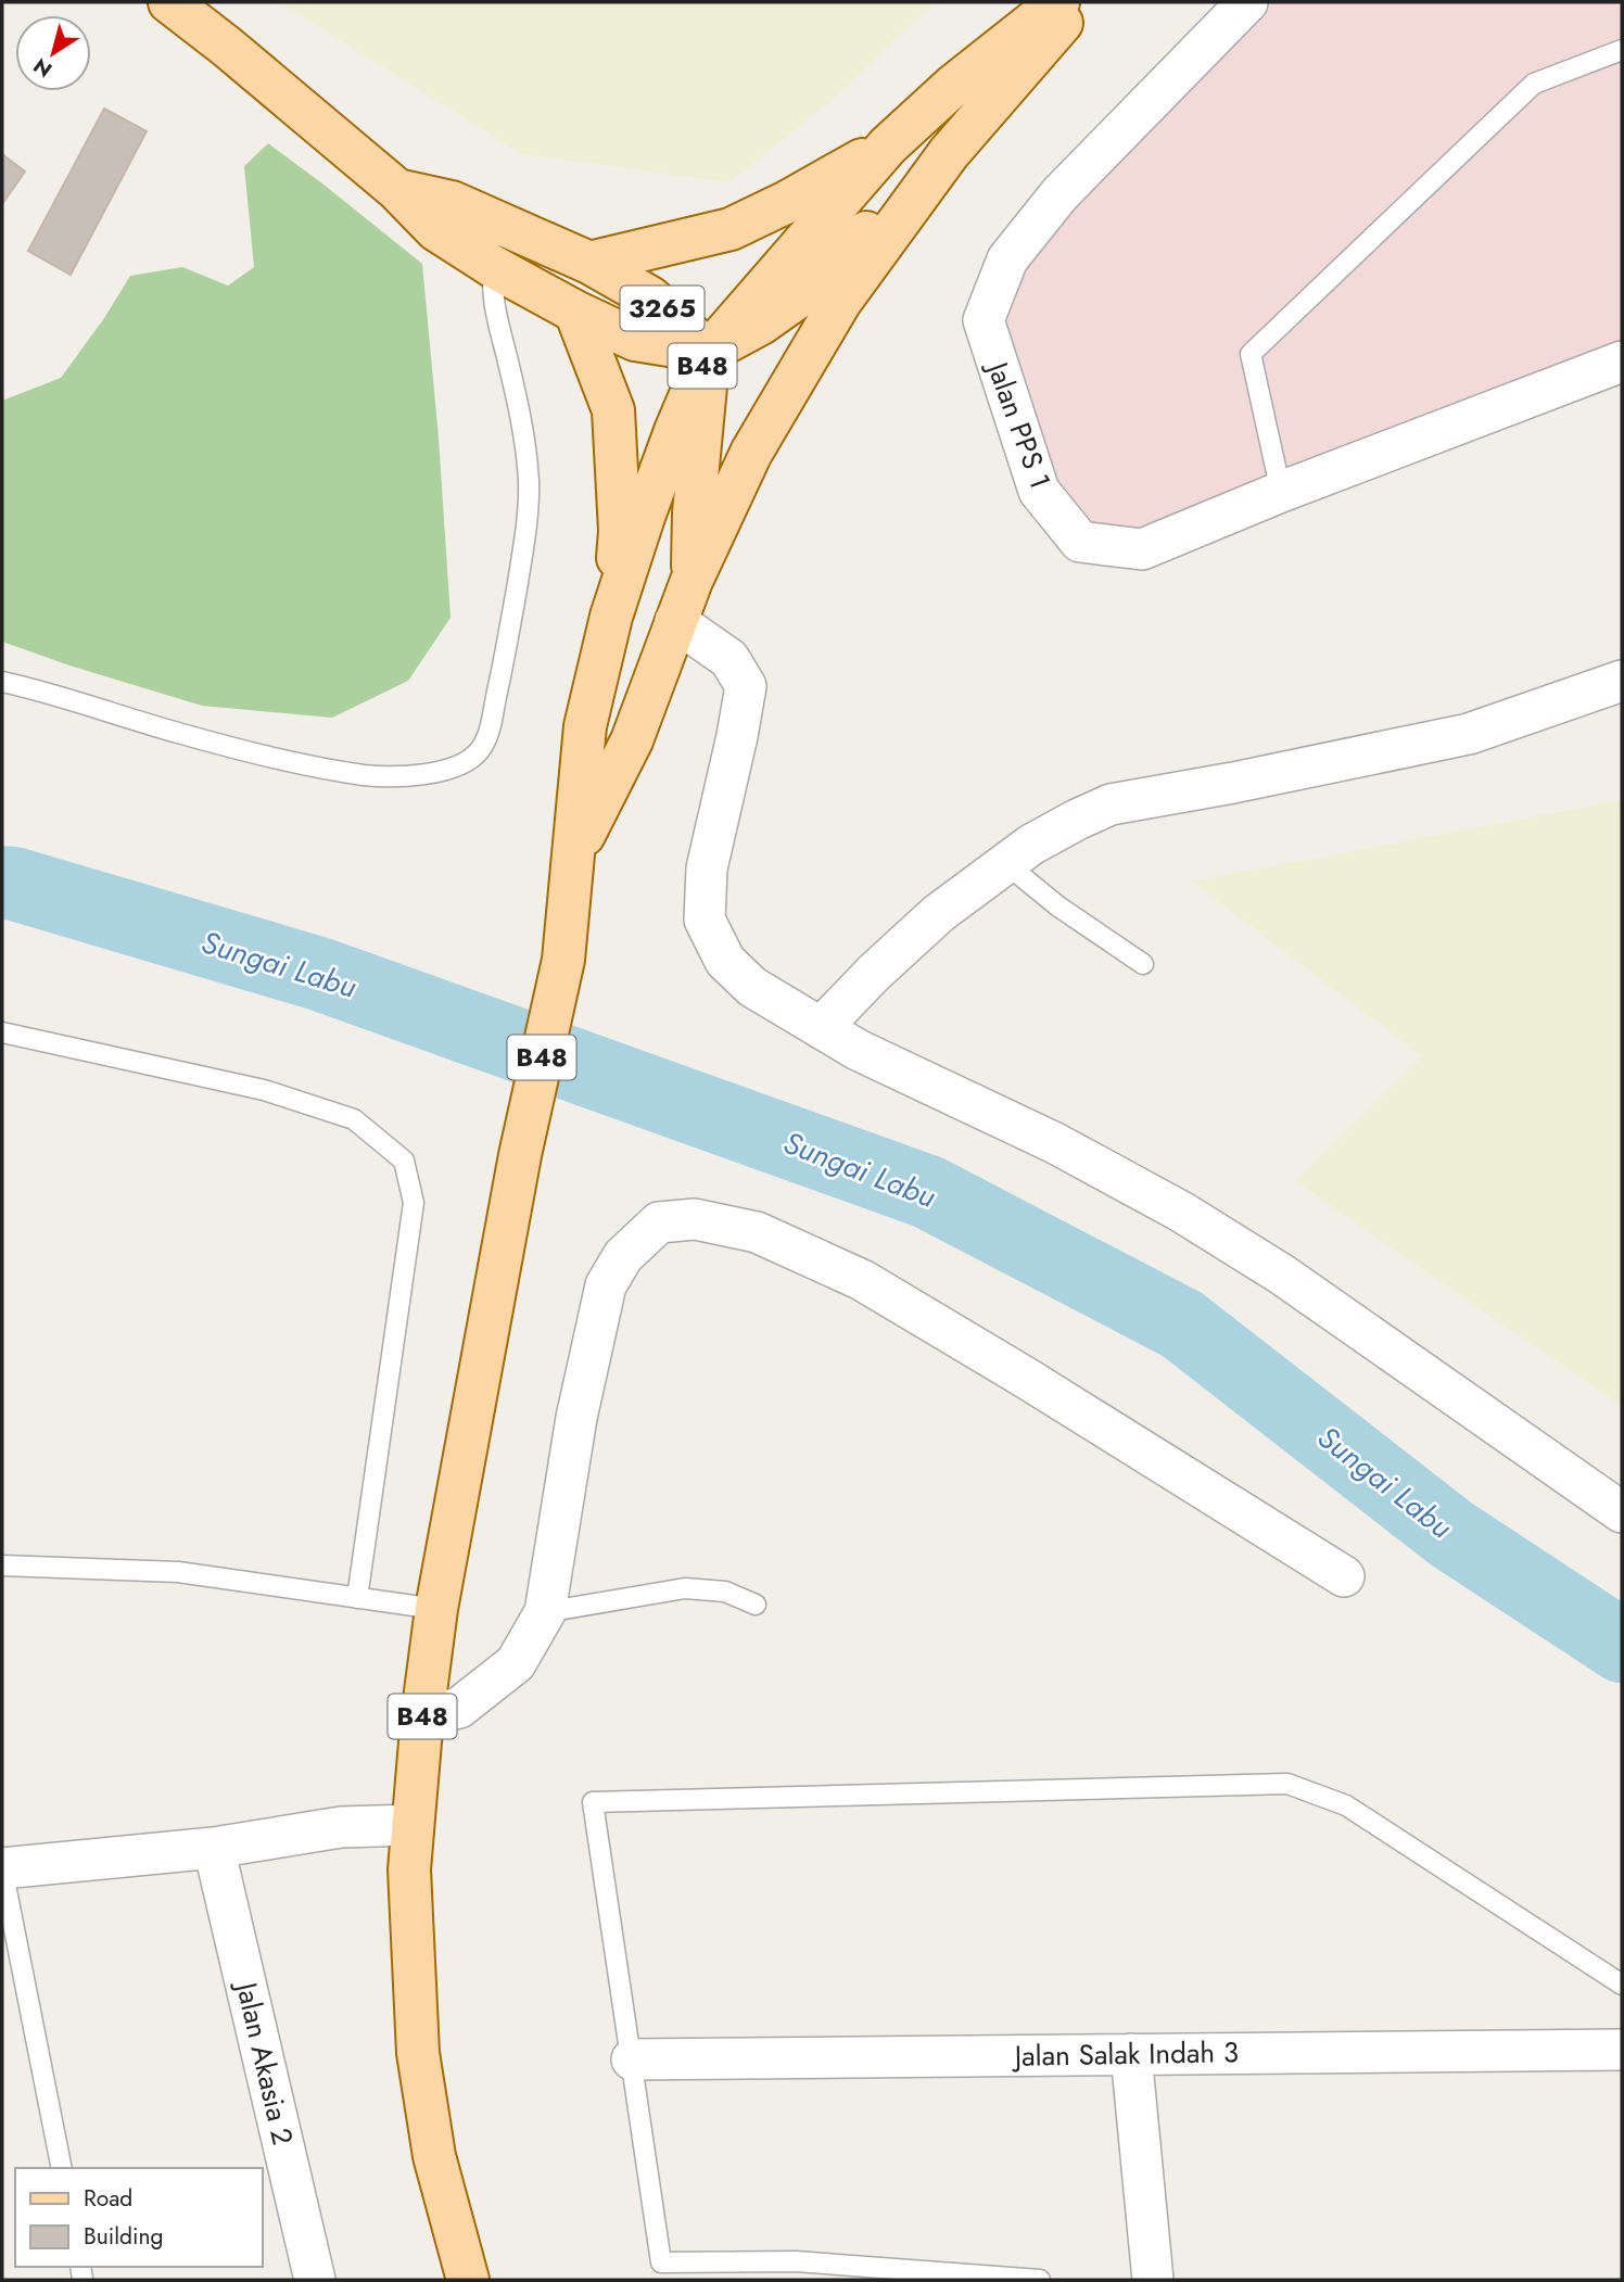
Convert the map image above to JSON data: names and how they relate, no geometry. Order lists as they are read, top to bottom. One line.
{"streets":{"main road":["3265","B48"],"street":["Jalan PPS 1","Jalan Salak Indah 3","Jalan Akasia 2"]},"crossings":[["3265","B48"]],"water":["Sungai Labu"],"legend":["Road","Building"],"north":"bottom left"}
